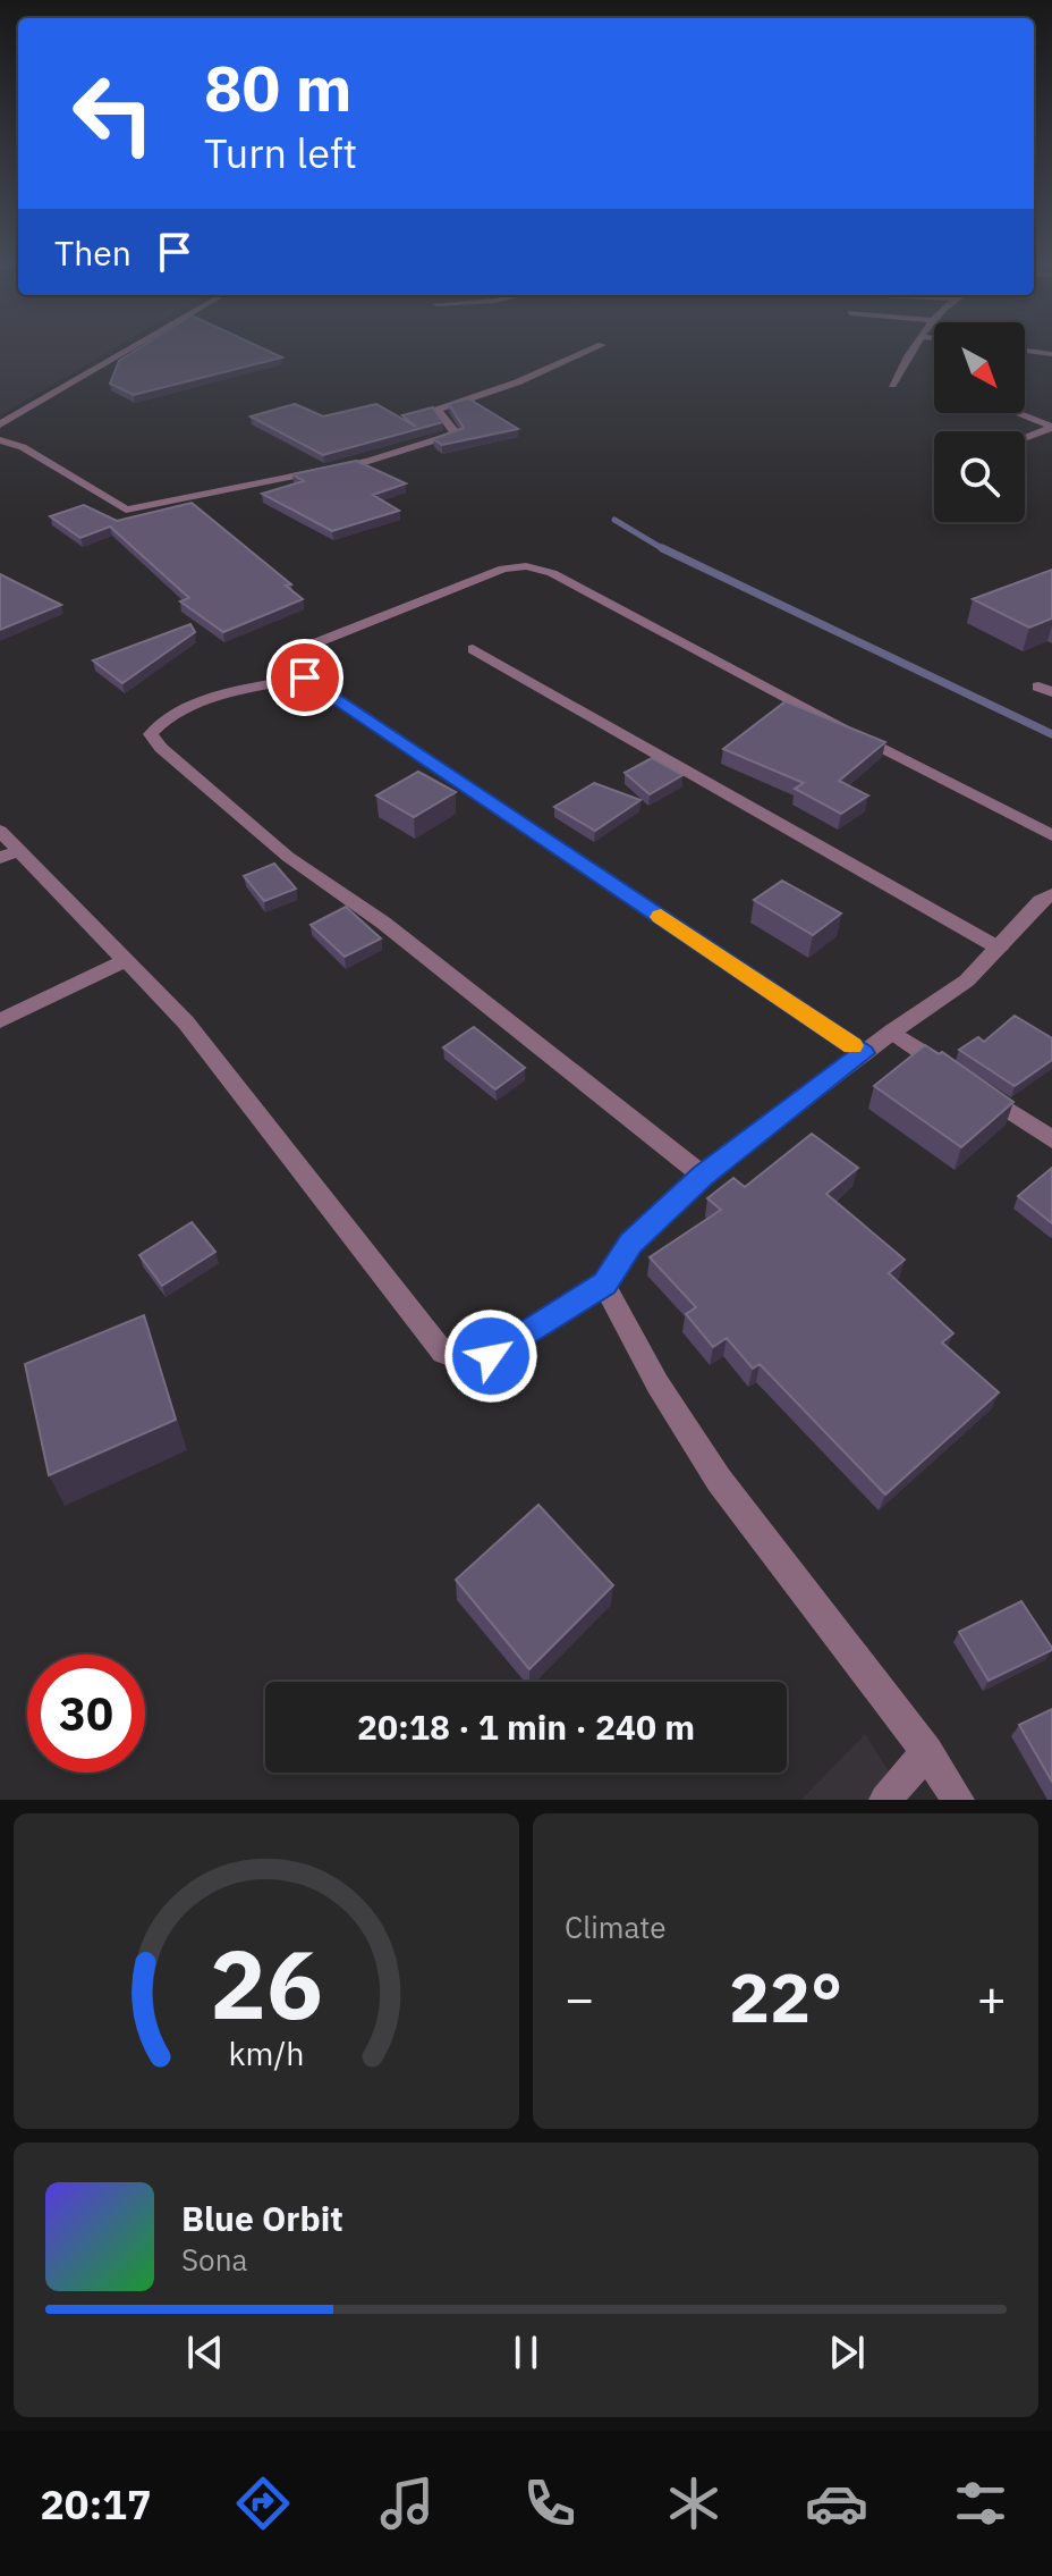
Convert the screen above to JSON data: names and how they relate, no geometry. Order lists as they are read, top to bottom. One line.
{"north":"bottom right","page":{"turn":["80 m","Turn left"],"then":"Then","limit":"30","trip":"20:18 · 1 min · 240 m","tile":"Climate","heat":["−","22°","+"],"song":["Blue Orbit","Sona"],"tabs":"20:17","gauge":["26","km/h"]}}
